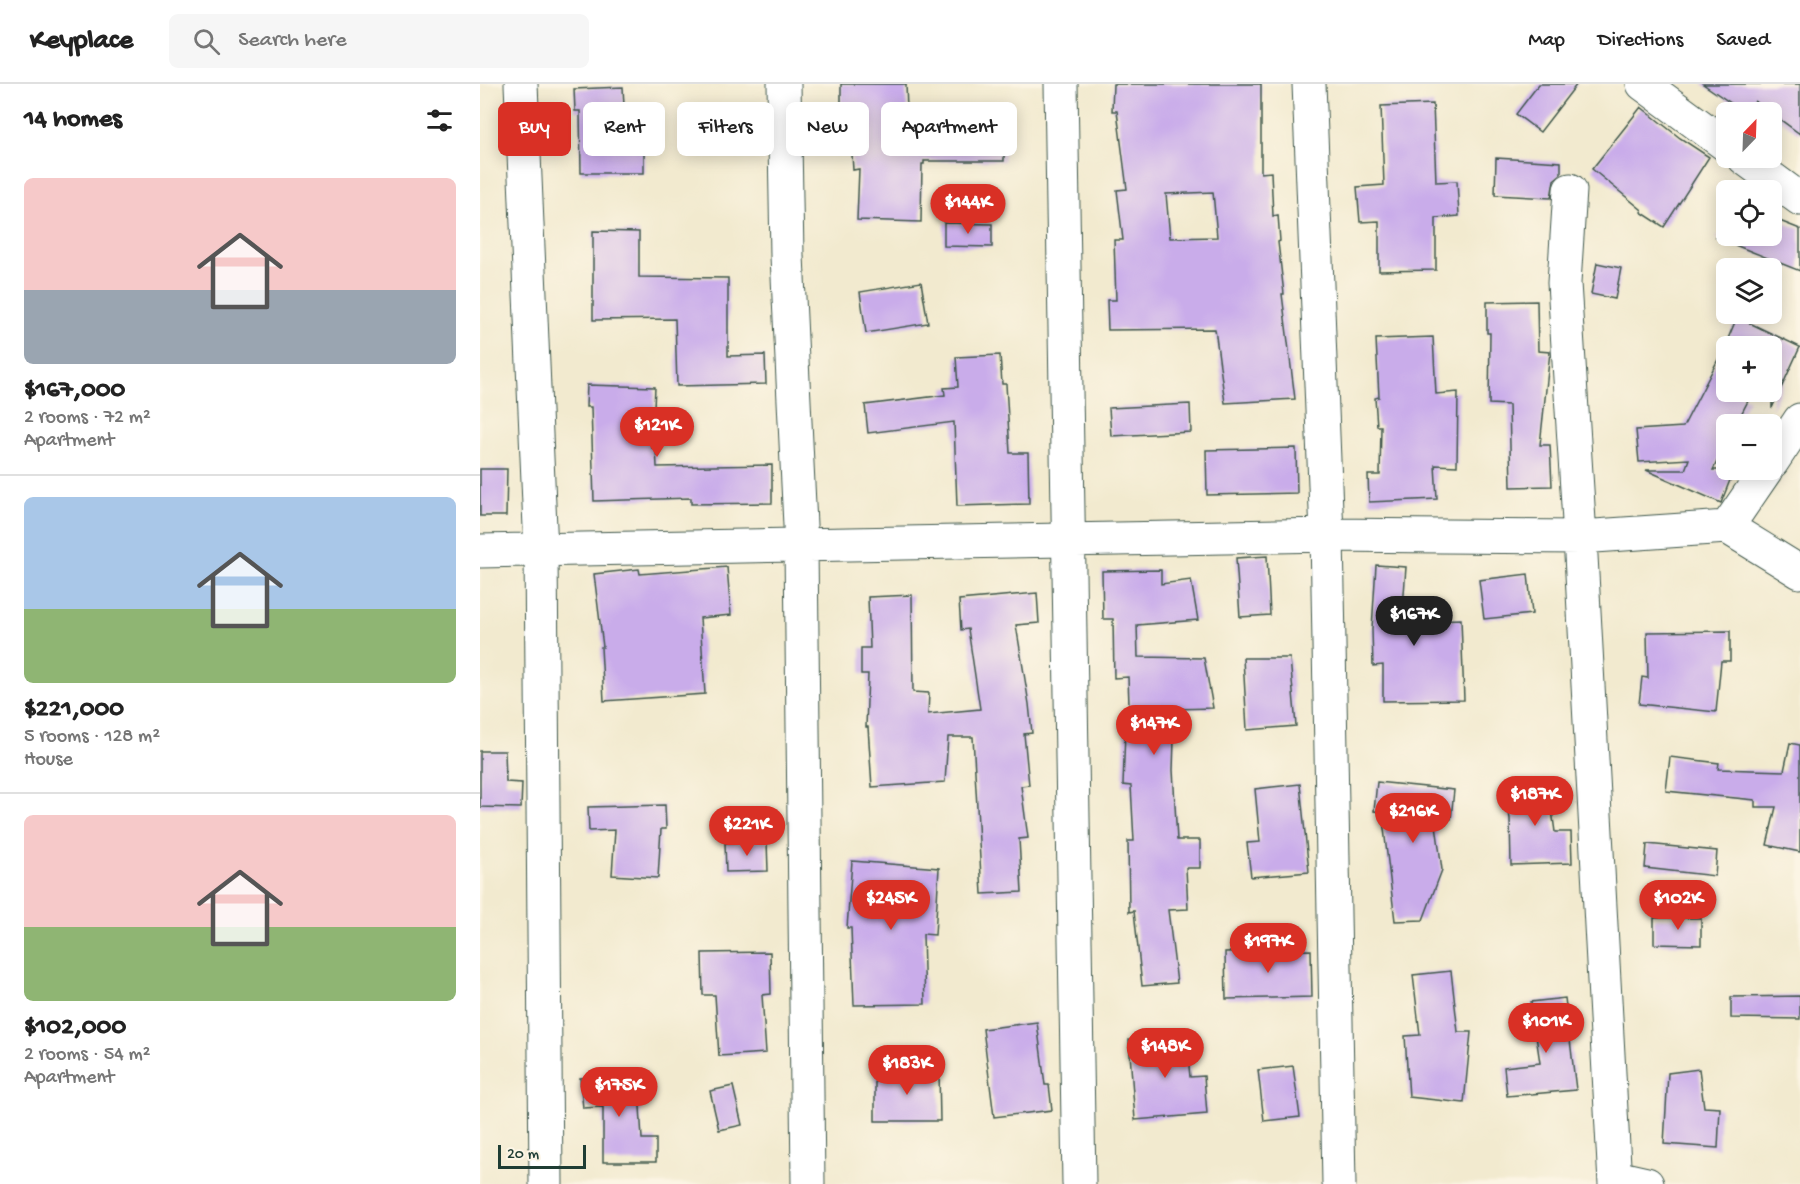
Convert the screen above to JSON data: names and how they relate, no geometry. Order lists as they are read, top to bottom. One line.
{"scale_bar":"20 m","north":"top right","page":{"header":"Keyplace","search":"Search here","nav":["Map","Directions","Saved"],"heading":"14 homes","map_buttons":["+","−"],"chip":["Buy","Rent","Filters","New","Apartment"],"list":[{"name":"$167,000","note":"2 rooms · 72 m² · Apartment"},{"name":"$221,000","note":"5 rooms · 128 m² · House"},{"name":"$102,000","note":"2 rooms · 54 m² · Apartment"}],"price":["$144K","$121K","$167K","$147K","$187K","$216K","$221K","$245K","$102K","$197K","$101K","$148K","$183K","$175K"],"scale":"20 m"}}
